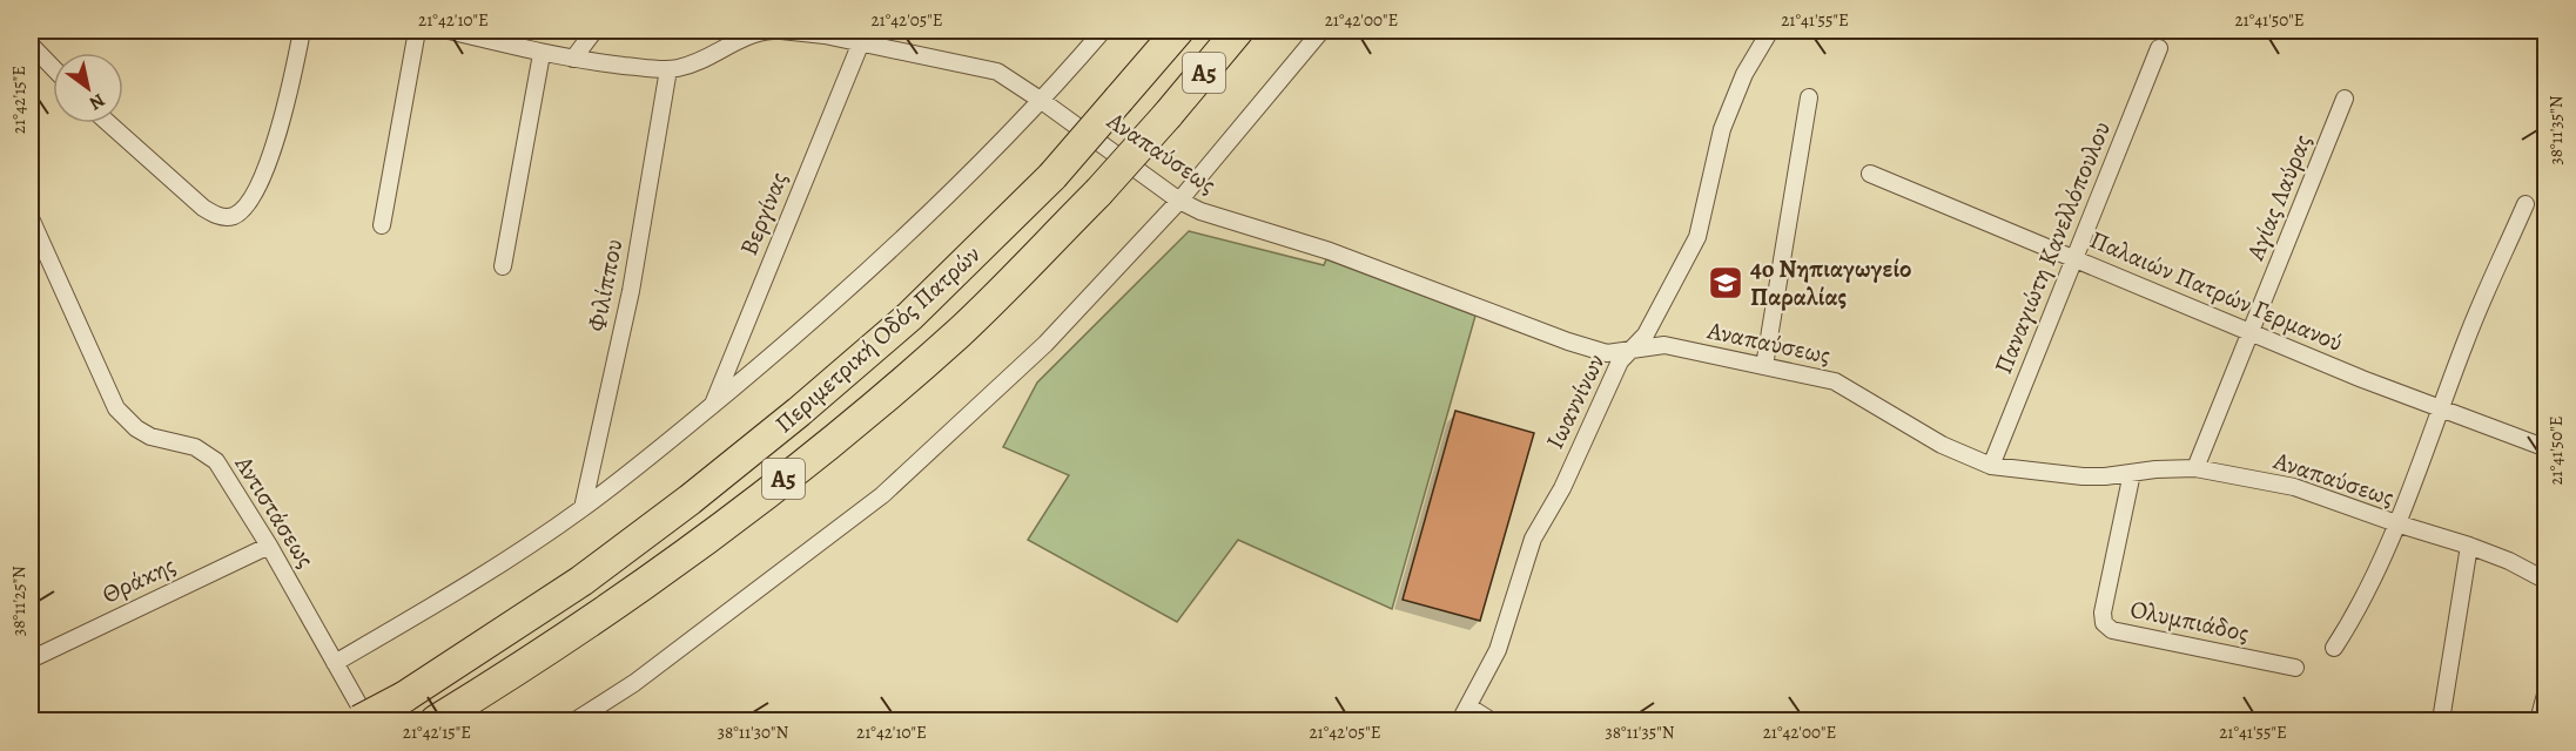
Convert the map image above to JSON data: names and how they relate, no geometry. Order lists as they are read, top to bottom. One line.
{"streets":{"highway":["Α5","Περιμετρική Οδός Πατρών"],"street":["Αναπαύσεως","Αγίας Λαύρας","Βεργίνας","Παναγιώτη Κανελλόπουλου","Φιλίππου","Παλαιών Πατρών Γερμανού","Ιωαννίνων","Αντιστάσεως","Θράκης","Ολυμπιάδος"]},"crossings":[["Αναπαύσεως","Αγίας Λαύρας"],["Αναπαύσεως","Βεργίνας"],["Αναπαύσεως","Παναγιώτη Κανελλόπουλου"],["Αναπαύσεως","Ιωαννίνων"],["Αναπαύσεως","Ολυμπιάδος"],["Αγίας Λαύρας","Παλαιών Πατρών Γερμανού"],["Παναγιώτη Κανελλόπουλου","Παλαιών Πατρών Γερμανού"],["Αντιστάσεως","Θράκης"]],"places":{"school or university":["4o Νηπιαγωγείο Παραλίας"]},"north":"bottom right","coordinates":["21°42'10\"E","21°42'05\"E","21°42'00\"E","21°41'55\"E","21°41'50\"E","21°42'15\"E","38°11'35\"N","38°11'25\"N","38°11'30\"N"]}
